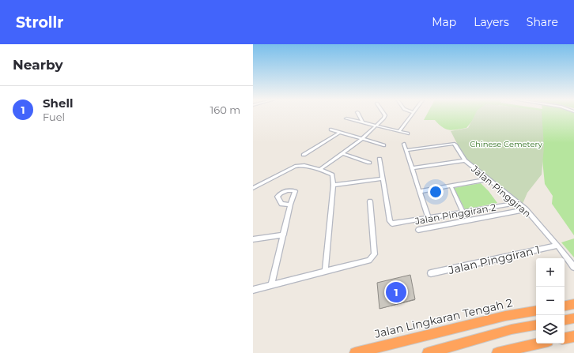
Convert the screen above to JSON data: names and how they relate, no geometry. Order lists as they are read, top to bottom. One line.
{"streets":{"highway":["Jalan Lingkaran Tengah 2"],"street":["Jalan Pinggiran","Jalan Pinggiran 2","Jalan Pinggiran 1"]},"crossings":[["Jalan Pinggiran","Jalan Pinggiran 2"],["Jalan Pinggiran","Jalan Pinggiran 1"]],"parks":["Chinese Cemetery"],"page":{"header":"Strollr","nav":["Map","Layers","Share"],"heading":"Nearby","list":[{"mark":"1","name":"Shell","note":"Fuel","value":"160 m"}],"map_buttons":["+","−"],"pins":"1"}}
